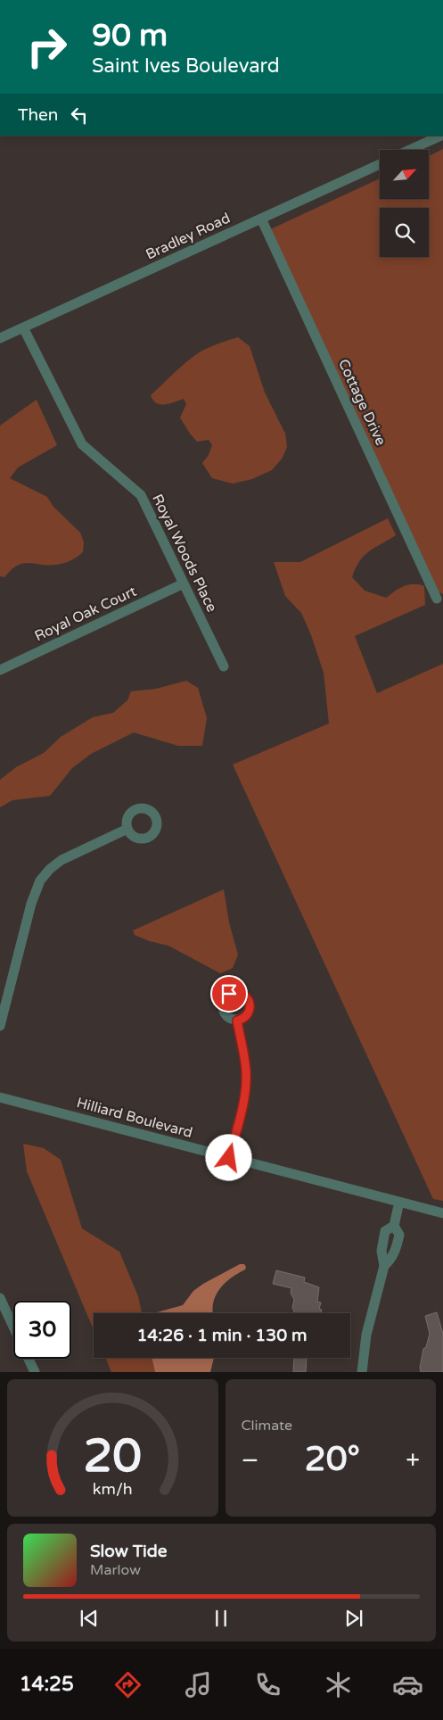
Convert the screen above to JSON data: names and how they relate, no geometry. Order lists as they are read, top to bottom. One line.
{"streets":{"street":["Bradley Road","Cottage Drive","Royal Woods Place","Royal Oak Court","Hilliard Boulevard"]},"crossings":[["Bradley Road","Cottage Drive"],["Bradley Road","Royal Woods Place"],["Royal Woods Place","Royal Oak Court"]],"north":"top right","page":{"turn":["90 m","Saint Ives Boulevard"],"then":"Then","limit":"30","trip":"14:26 · 1 min · 130 m","tile":"Climate","heat":["−","20°","+"],"song":["Slow Tide","Marlow"],"tabs":"14:25","gauge":["20","km/h"]}}
